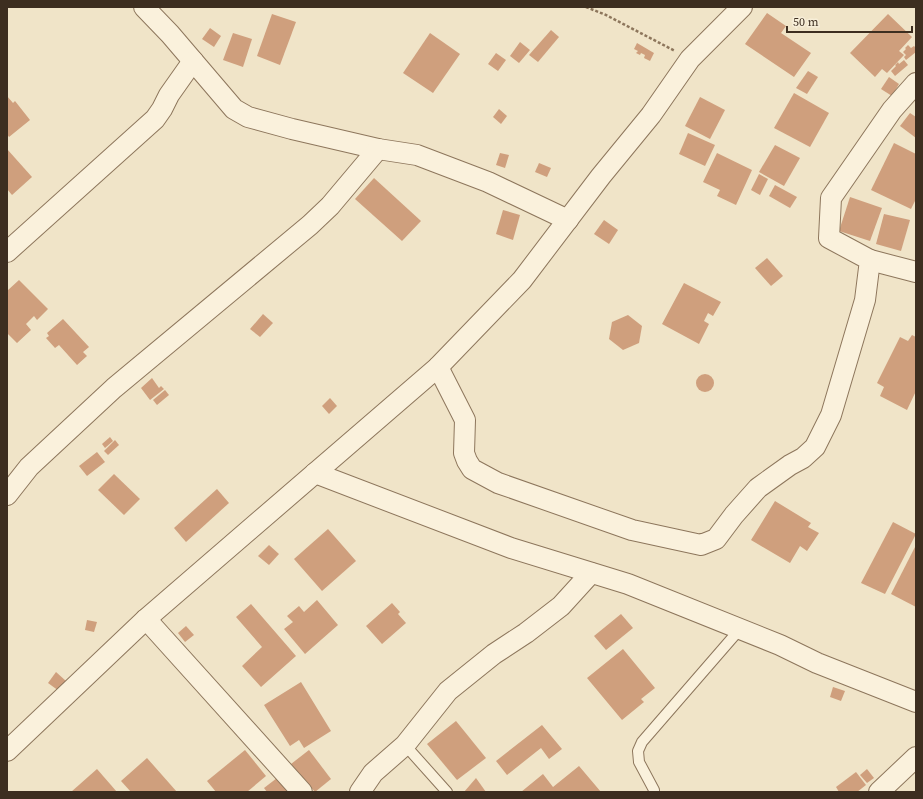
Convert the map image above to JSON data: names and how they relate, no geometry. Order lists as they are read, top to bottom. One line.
{"scale_bar":"50 m"}
